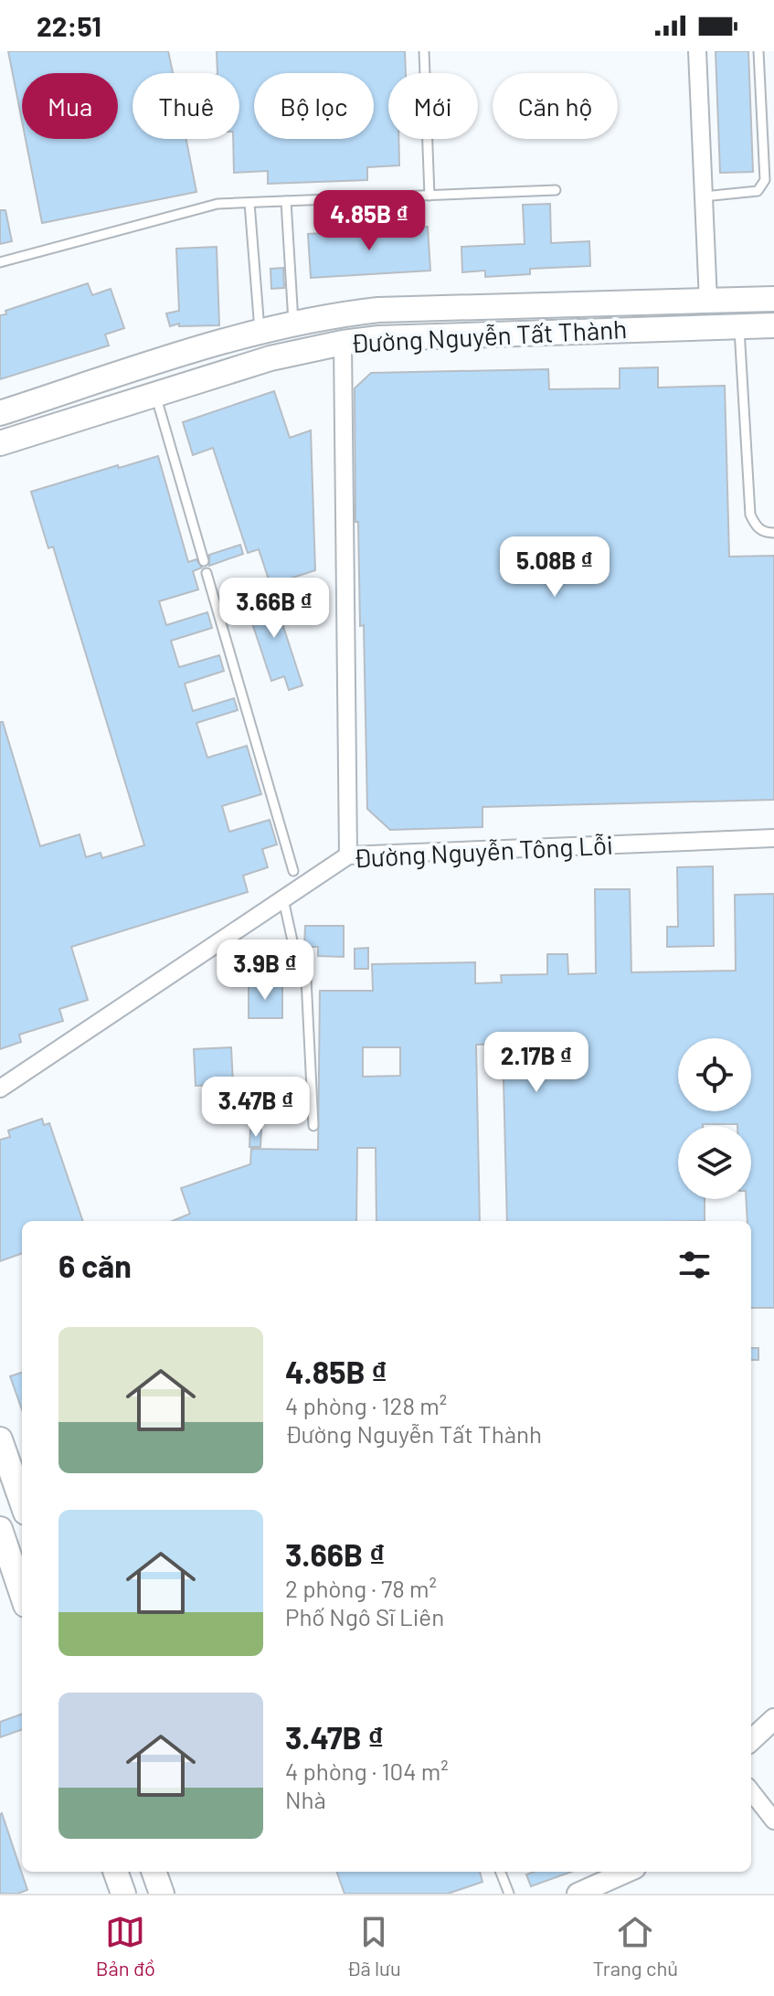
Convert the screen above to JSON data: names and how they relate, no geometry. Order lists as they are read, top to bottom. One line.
{"streets":{"main road":["Đường Nguyễn Tất Thành"],"street":["Đường Nguyễn Tông Lỗi"]},"page":{"status":"22:51","chip":["Mua","Thuê","Bộ lọc","Mới","Căn hộ"],"price":["4.85B ₫","5.08B ₫","3.66B ₫","3.9B ₫","2.17B ₫","3.47B ₫"],"heading":"6 căn","list":[{"name":"4.85B ₫","note":"4 phòng · 128 m² · Đường Nguyễn Tất Thành"},{"name":"3.66B ₫","note":"2 phòng · 78 m² · Phố Ngô Sĩ Liên"},{"name":"3.47B ₫","note":"4 phòng · 104 m² · Nhà"}],"tabs":["Bản đồ","Đã lưu","Trang chủ"]}}
